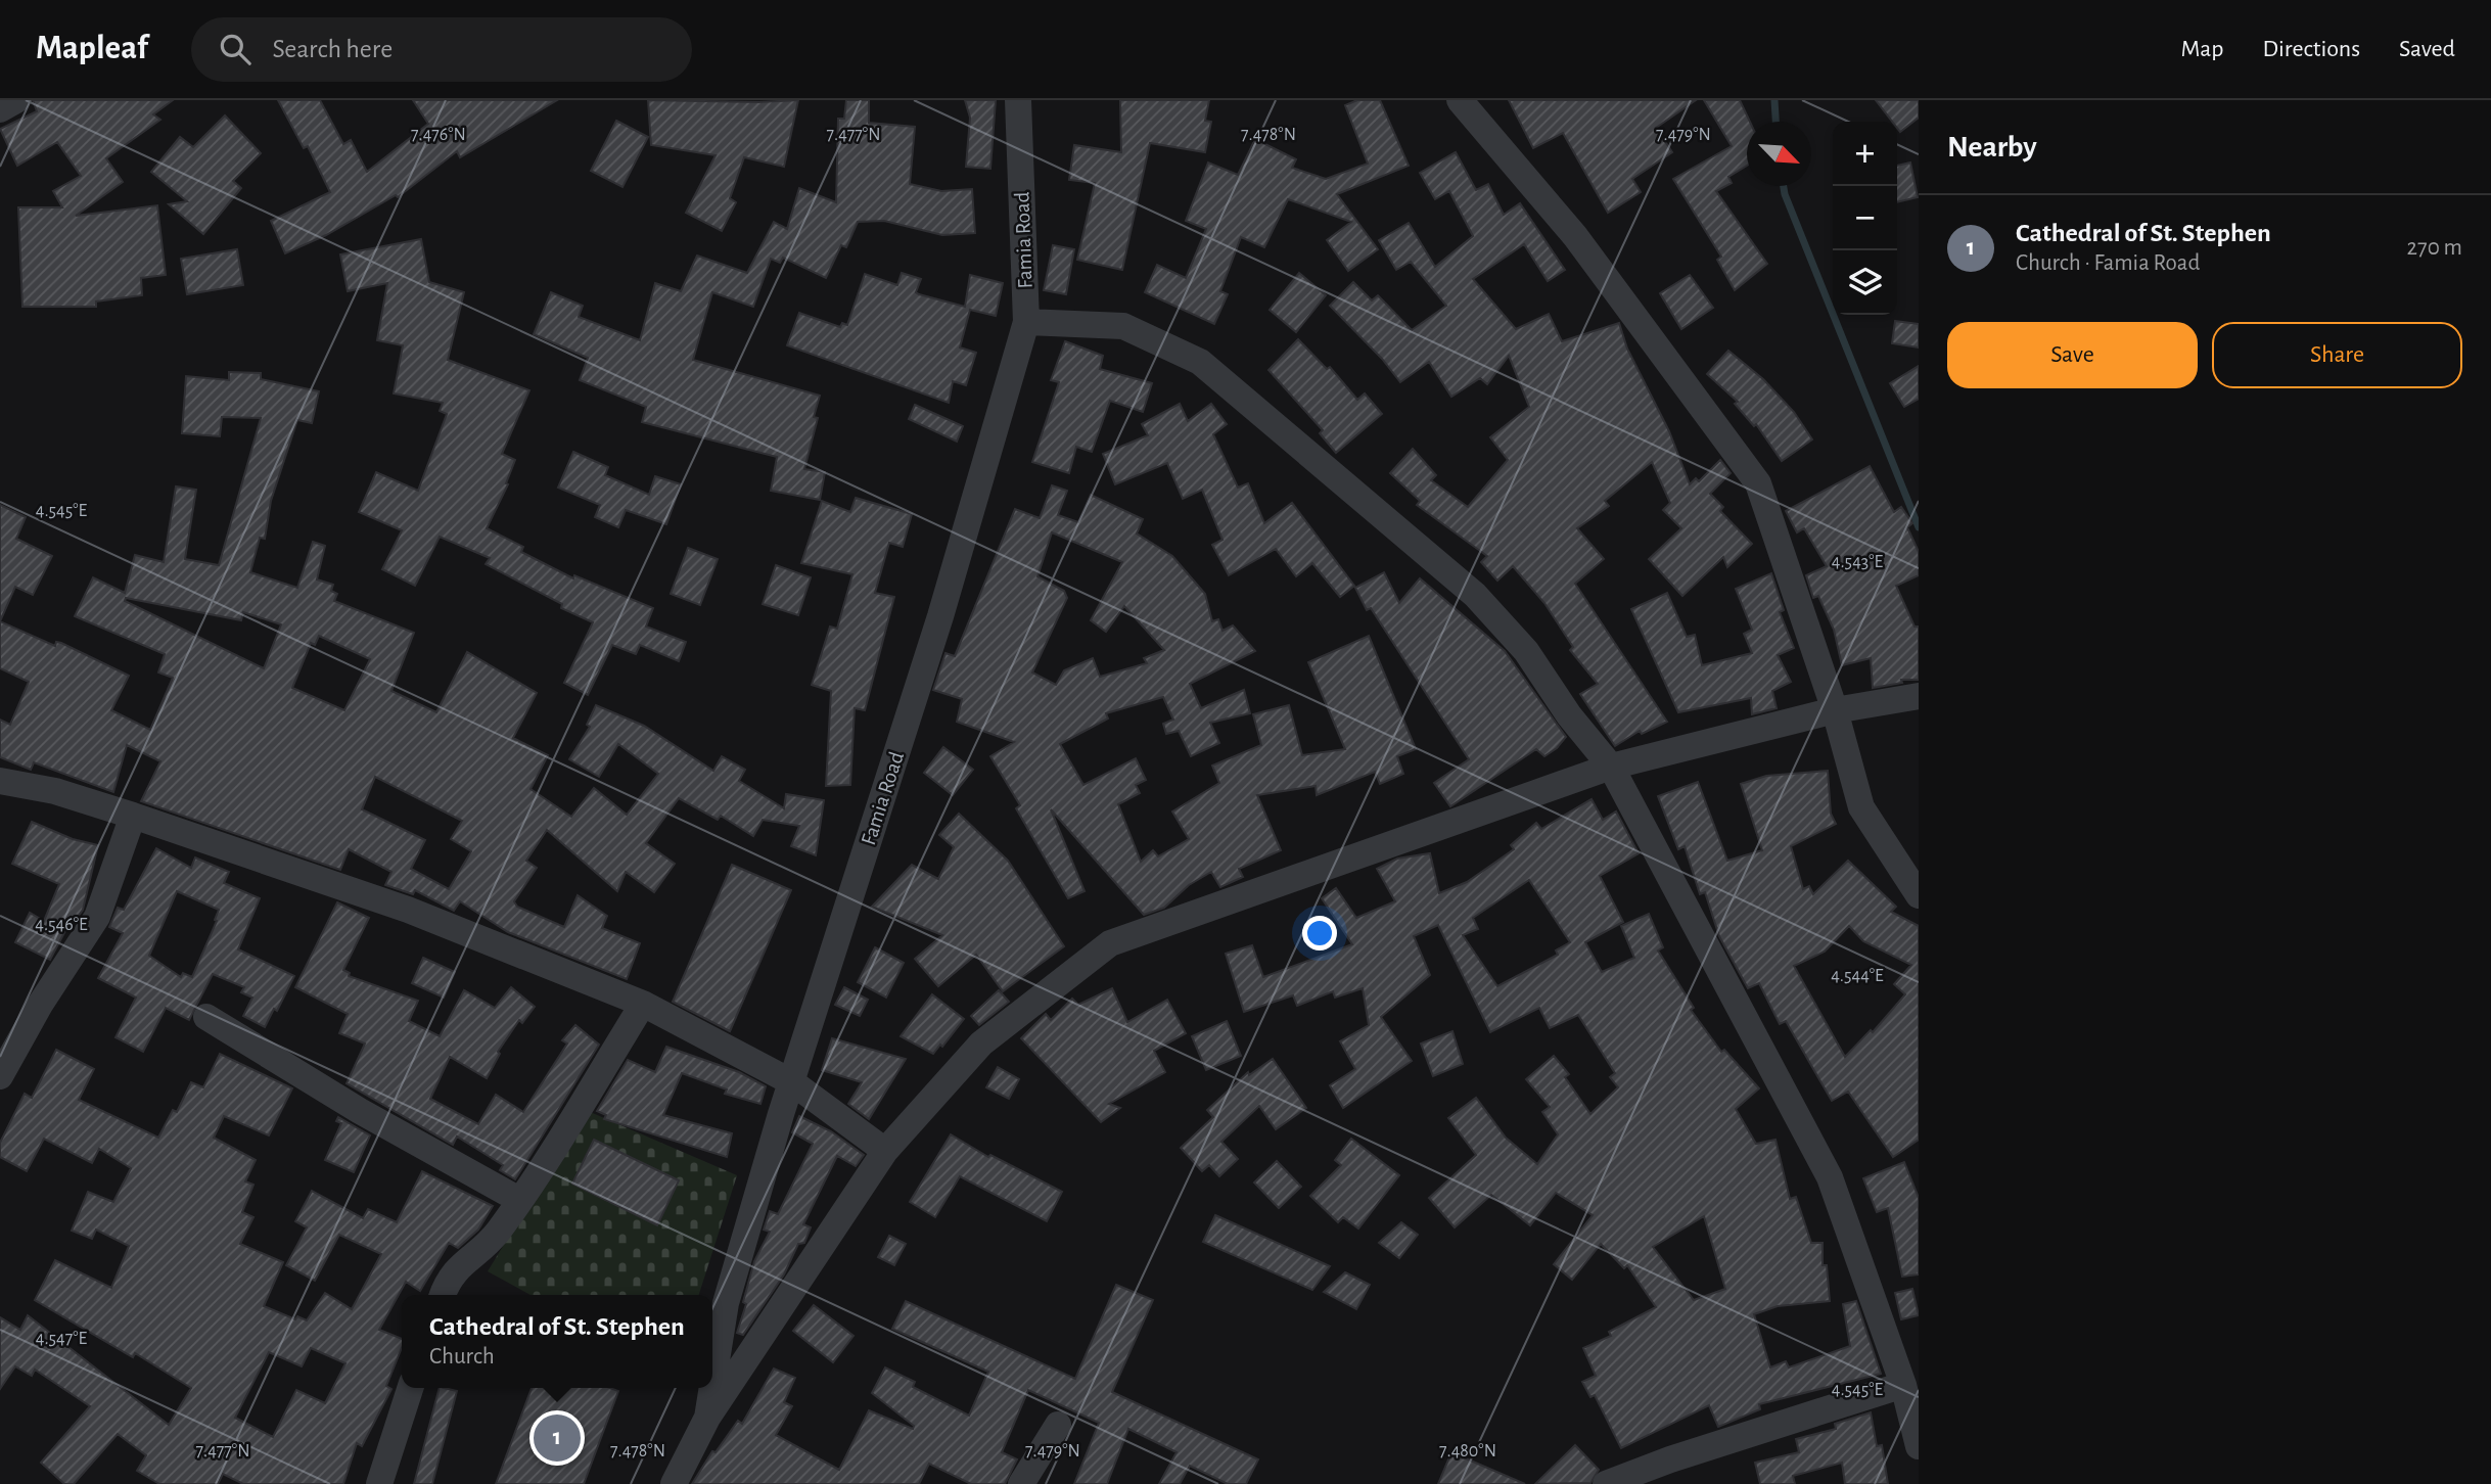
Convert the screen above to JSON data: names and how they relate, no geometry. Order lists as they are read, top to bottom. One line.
{"streets":{"street":["Famia Road"]},"north":"bottom right","page":{"header":"Mapleaf","search":"Search here","nav":["Map","Directions","Saved"],"heading":"Nearby","map_buttons":["+","−"],"list":[{"mark":"1","name":"Cathedral of St. Stephen","note":"Church · Famia Road","value":"270 m"}],"buttons":["Save","Share"],"popup":["Cathedral of St. Stephen","Church"],"pins":"1"},"coordinates":["7.476°N","7.477°N","7.478°N","7.479°N","4.545°E","4.543°E","4.546°E","4.544°E","4.547°E","7.480°N"]}
